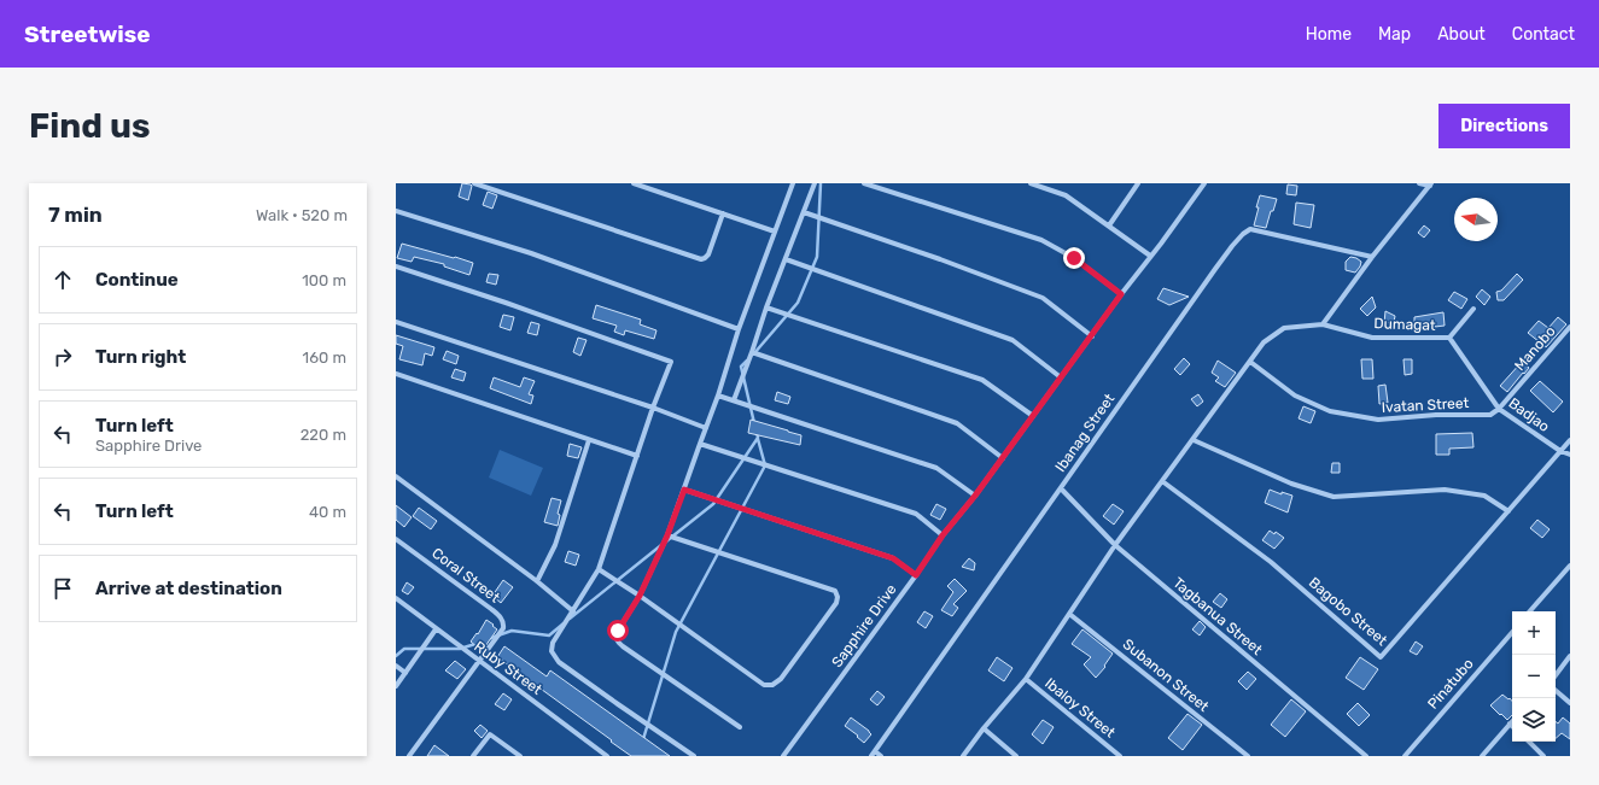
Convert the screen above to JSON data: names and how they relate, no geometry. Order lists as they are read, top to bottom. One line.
{"streets":{"street":["Dumagat","Manobo","Ivatan Street","Badjao","Ibanag Street","Coral Street","Bagobo Street","Tagbanua Street","Sapphire Drive","Ruby Street","Subanon Street","Pinatubo","Ibaloy Street"]},"crossings":[["Dumagat","Badjao"],["Manobo","Ivatan Street"],["Manobo","Badjao"],["Ivatan Street","Badjao"],["Badjao","Bagobo Street"],["Ibanag Street","Tagbanua Street"],["Coral Street","Ruby Street"]],"north":"left","page":{"header":"Streetwise","nav":["Home","Map","About","Contact"],"buttons":"Directions","title":"Find us","heading":["7 min","Walk · 520 m"],"list":[["Continue","100 m"],["Turn right","160 m"],["Turn left","Sapphire Drive","220 m"],["Turn left","40 m"],"Arrive at destination"],"map_buttons":["+","−"]}}
